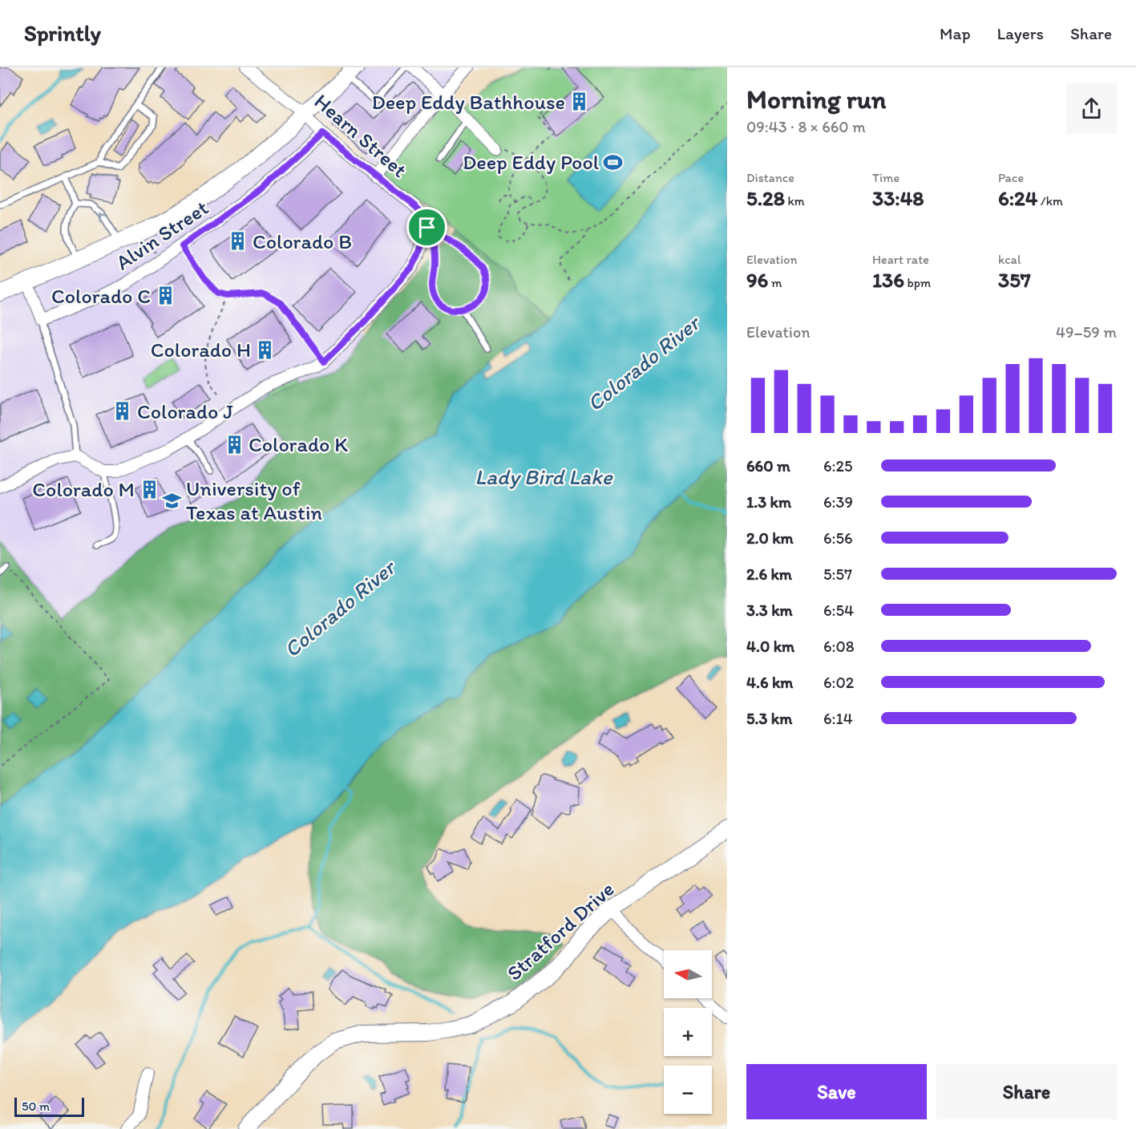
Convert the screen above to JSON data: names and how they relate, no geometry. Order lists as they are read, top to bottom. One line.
{"streets":{"street":["Hearn Street","Alvin Street","Stratford Drive"]},"crossings":[["Hearn Street","Alvin Street"]],"water":["Colorado River","Lady Bird Lake"],"places":{"building":["Deep Eddy Bathhouse","Colorado B","Colorado C","Colorado H","Colorado J","Colorado K","Colorado M"],"sports":["Deep Eddy Pool"],"school or university":["University of Texas at Austin"]},"scale_bar":"50 m","north":"left","page":{"header":"Sprintly","nav":["Map","Layers","Share"],"heading":["Morning run","09:43 · 8 × 660 m"],"stats":[["Distance","5.28 km"],["Time","33:48"],["Pace","6:24 /km"],["Elevation","96 m"],["Heart rate","136 bpm"],["kcal","357"]],"chart":["Elevation","49–59 m"],"list":[{"name":"660 m","note":"6:25"},{"name":"1.3 km","note":"6:39"},{"name":"2.0 km","note":"6:56"},{"name":"2.6 km","note":"5:57"},{"name":"3.3 km","note":"6:54"},{"name":"4.0 km","note":"6:08"},{"name":"4.6 km","note":"6:02"},{"name":"5.3 km","note":"6:14"}],"map_buttons":["+","−"],"buttons":["Save","Share"],"scale":"50 m"}}
